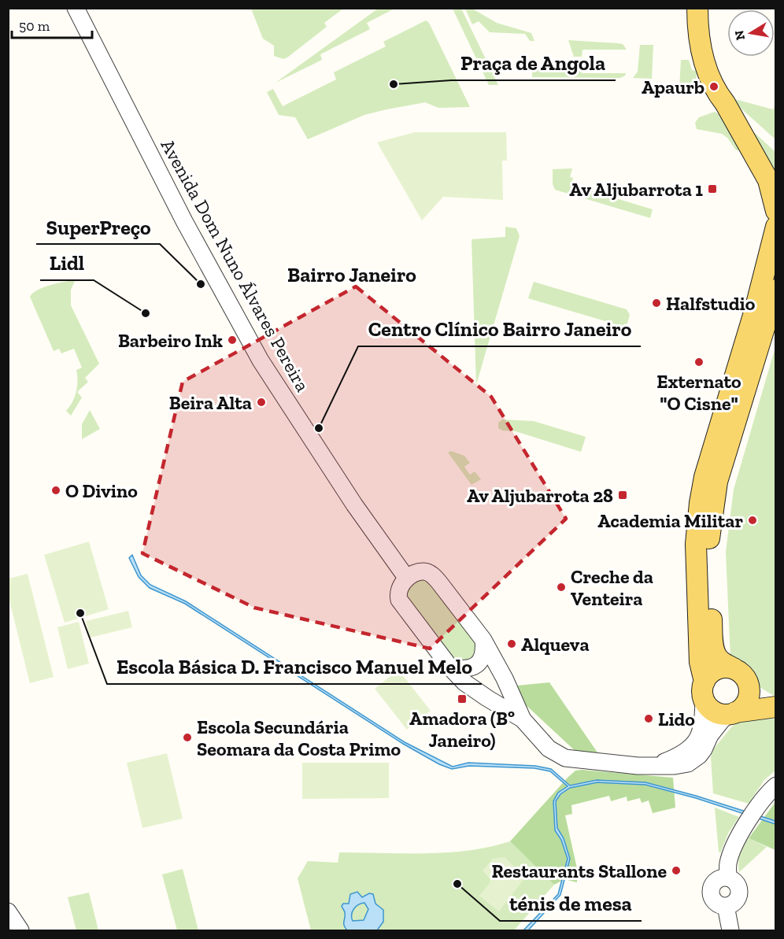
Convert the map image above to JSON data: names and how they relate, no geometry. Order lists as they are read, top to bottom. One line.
{"streets":{"street":["Avenida Dom Nuno Álvares Pereira"]},"districts":["Bairro Janeiro"],"places":{"other":["Praça de Angola","Apaurb","SuperPreço","Halfstudio","Lidl","Barbeiro Ink","Externato \"O Cisne\"","Beira Alta","Centro Clínico Bairro Janeiro","O Divino","Academia Militar","Creche da Venteira","Escola Básica D. Francisco Manuel Melo","Alqueva","Lido","Escola Secundária Seomara da Costa Primo","Restaurants Stallone","ténis de mesa"],"transit":["Av Aljubarrota 1","Av Aljubarrota 28","Amadora (Bº Janeiro)"]},"scale_bar":"50 m","north":"left"}
